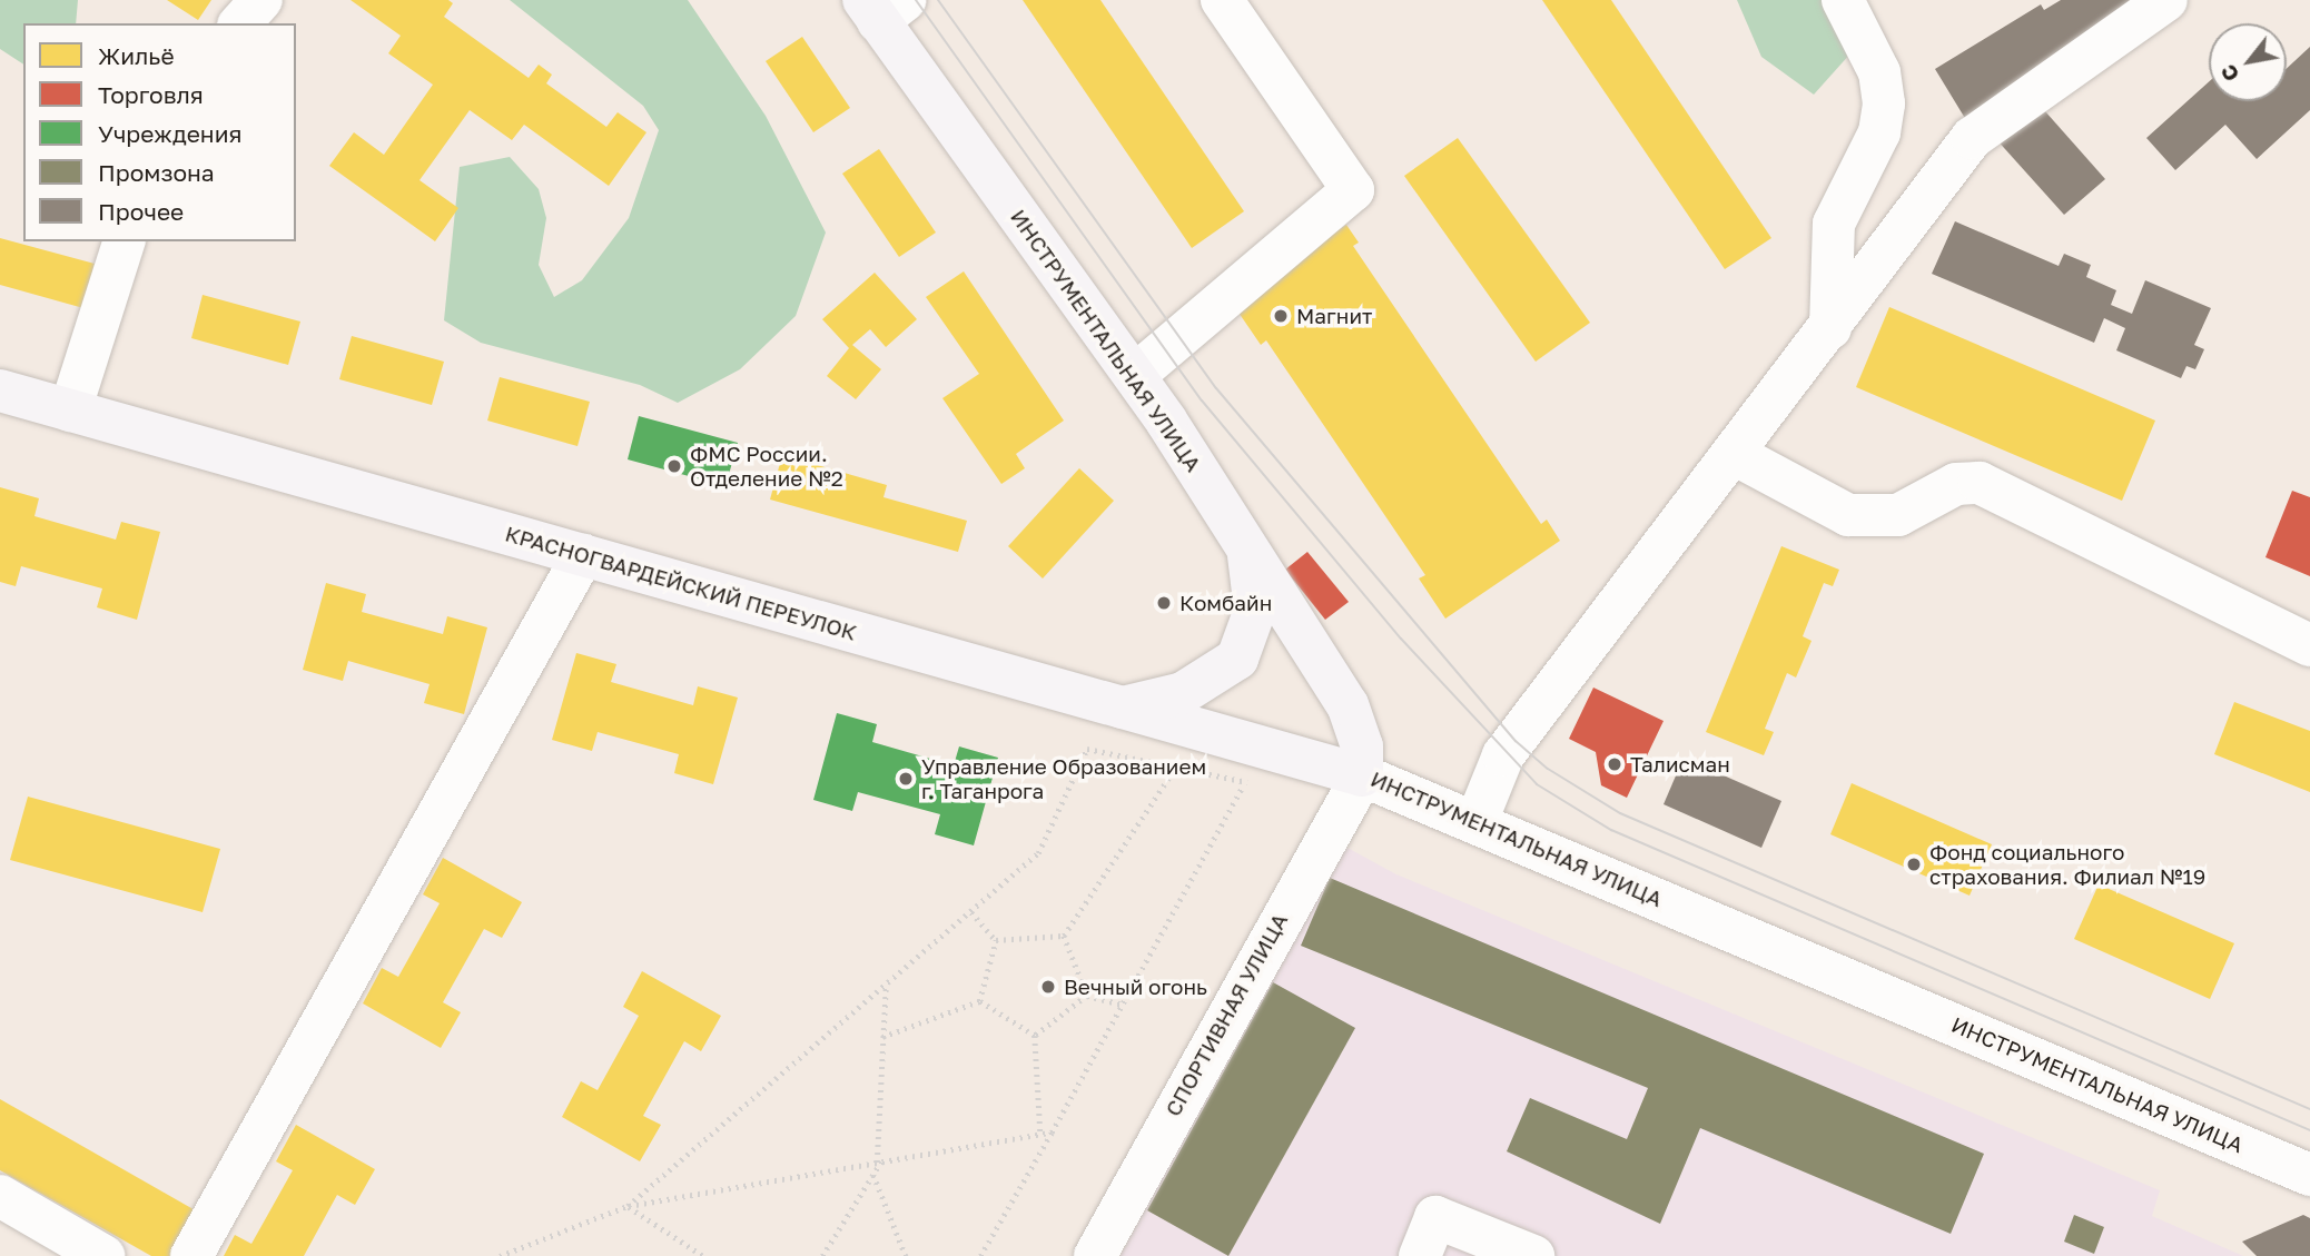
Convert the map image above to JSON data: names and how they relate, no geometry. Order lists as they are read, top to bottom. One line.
{"streets":{"main road":["ИНСТРУМЕНТАЛЬНАЯ УЛИЦА","КРАСНОГВАРДЕЙСКИЙ ПЕРЕУЛОК"],"street":["СПОРТИВНАЯ УЛИЦА"]},"crossings":[["ИНСТРУМЕНТАЛЬНАЯ УЛИЦА","КРАСНОГВАРДЕЙСКИЙ ПЕРЕУЛОК"],["ИНСТРУМЕНТАЛЬНАЯ УЛИЦА","СПОРТИВНАЯ УЛИЦА"],["КРАСНОГВАРДЕЙСКИЙ ПЕРЕУЛОК","СПОРТИВНАЯ УЛИЦА"]],"places":["Магнит","ФМС России. Отделение №2","Комбайн","Талисман","Управление Образованием г. Таганрога","Фонд социального страхования. Филиал №19","Вечный огонь"],"legend":["Жильё","Торговля","Учреждения","Промзона","Прочее"],"north":"bottom left"}
